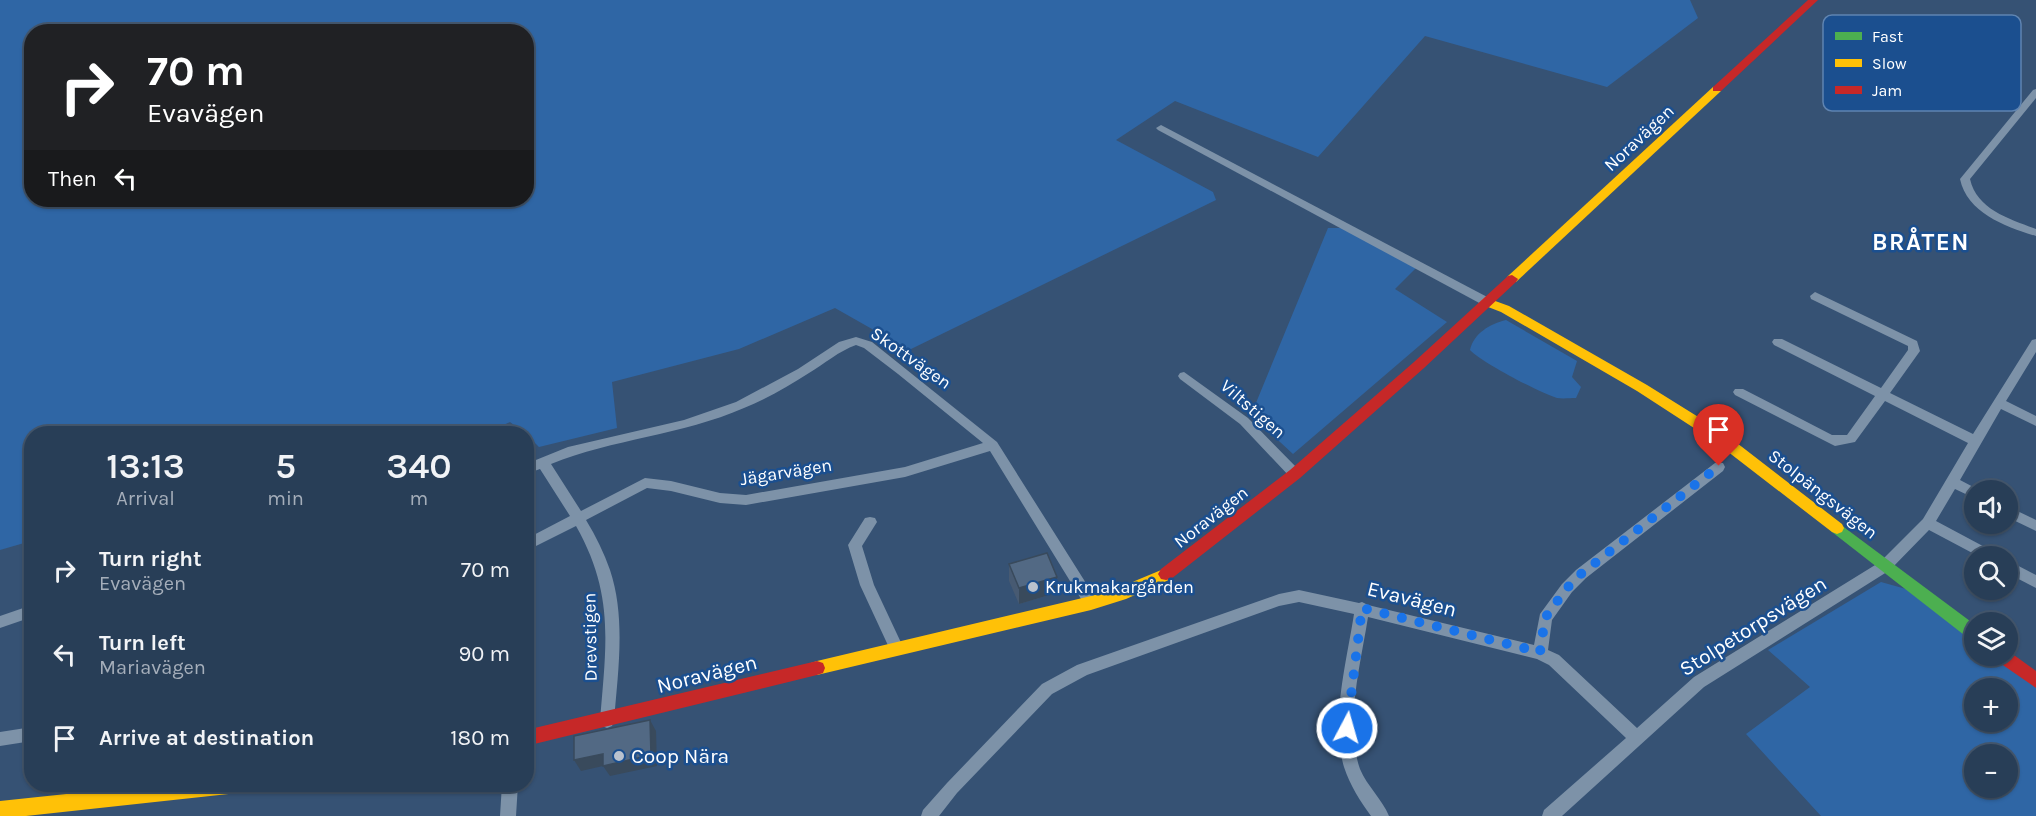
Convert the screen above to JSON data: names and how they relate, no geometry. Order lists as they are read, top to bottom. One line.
{"streets":{"main road":["Noravägen","Stolpängsvägen"],"street":["Skottvägen","Viltstigen","Jägarvägen","Evavägen","Stolpetorpsvägen","Drevstigen"]},"crossings":[["Noravägen","Skottvägen"],["Noravägen","Viltstigen"],["Noravägen","Stolpängsvägen"],["Noravägen","Drevstigen"],["Skottvägen","Jägarvägen"],["Skottvägen","Drevstigen"],["Jägarvägen","Drevstigen"],["Stolpängsvägen","Stolpetorpsvägen"],["Evavägen","Stolpetorpsvägen"]],"districts":["BRÅTEN"],"places":["Krukmakargården","Coop Nära"],"legend":["Fast","Slow","Jam"],"page":{"turn":["70 m","Evavägen"],"then":"Then","eta":["13:13","Arrival","5","min","340","m"],"map_buttons":["+","−"],"list":[{"name":"Turn right","note":"Evavägen","value":"70 m"},{"name":"Turn left","note":"Mariavägen","value":"90 m"},{"name":"Arrive at destination","value":"180 m"}]}}
